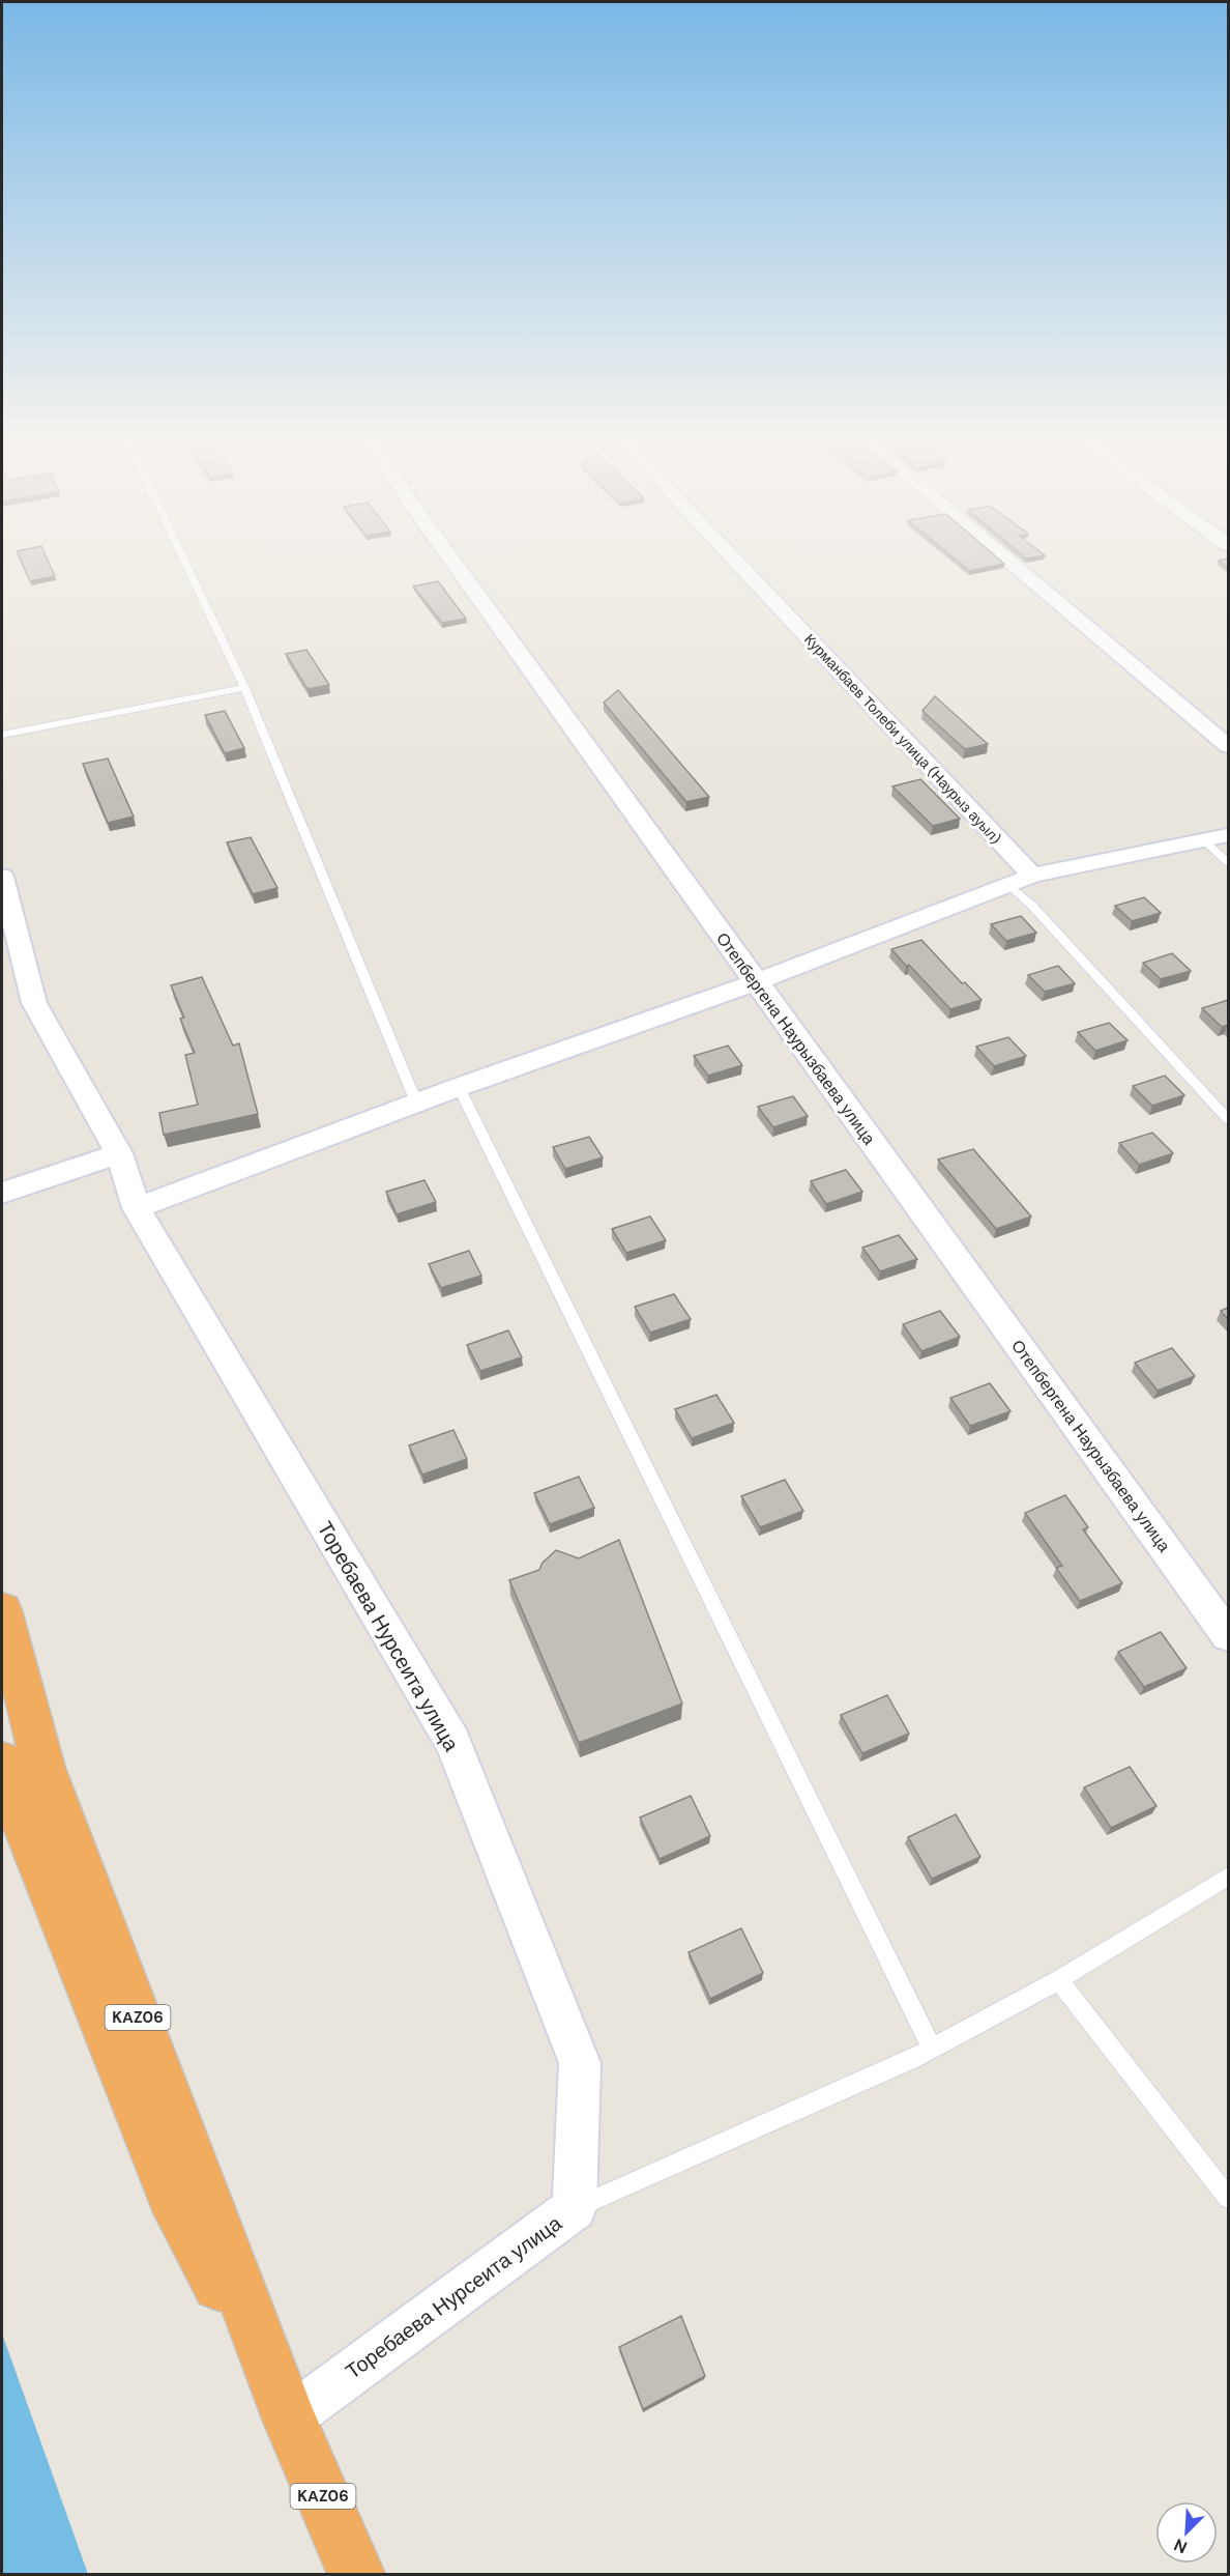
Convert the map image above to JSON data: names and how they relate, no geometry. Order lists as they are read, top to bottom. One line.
{"streets":{"highway":["KАZ06"],"street":["Курманбаев Толеби улица (Наурыз ауыл)","Отепбергена Наурызбаева улица","Торебаева Нурсеита улица"]},"crossings":[["Торебаева Нурсеита улица","KАZ06"]],"north":"bottom left"}
